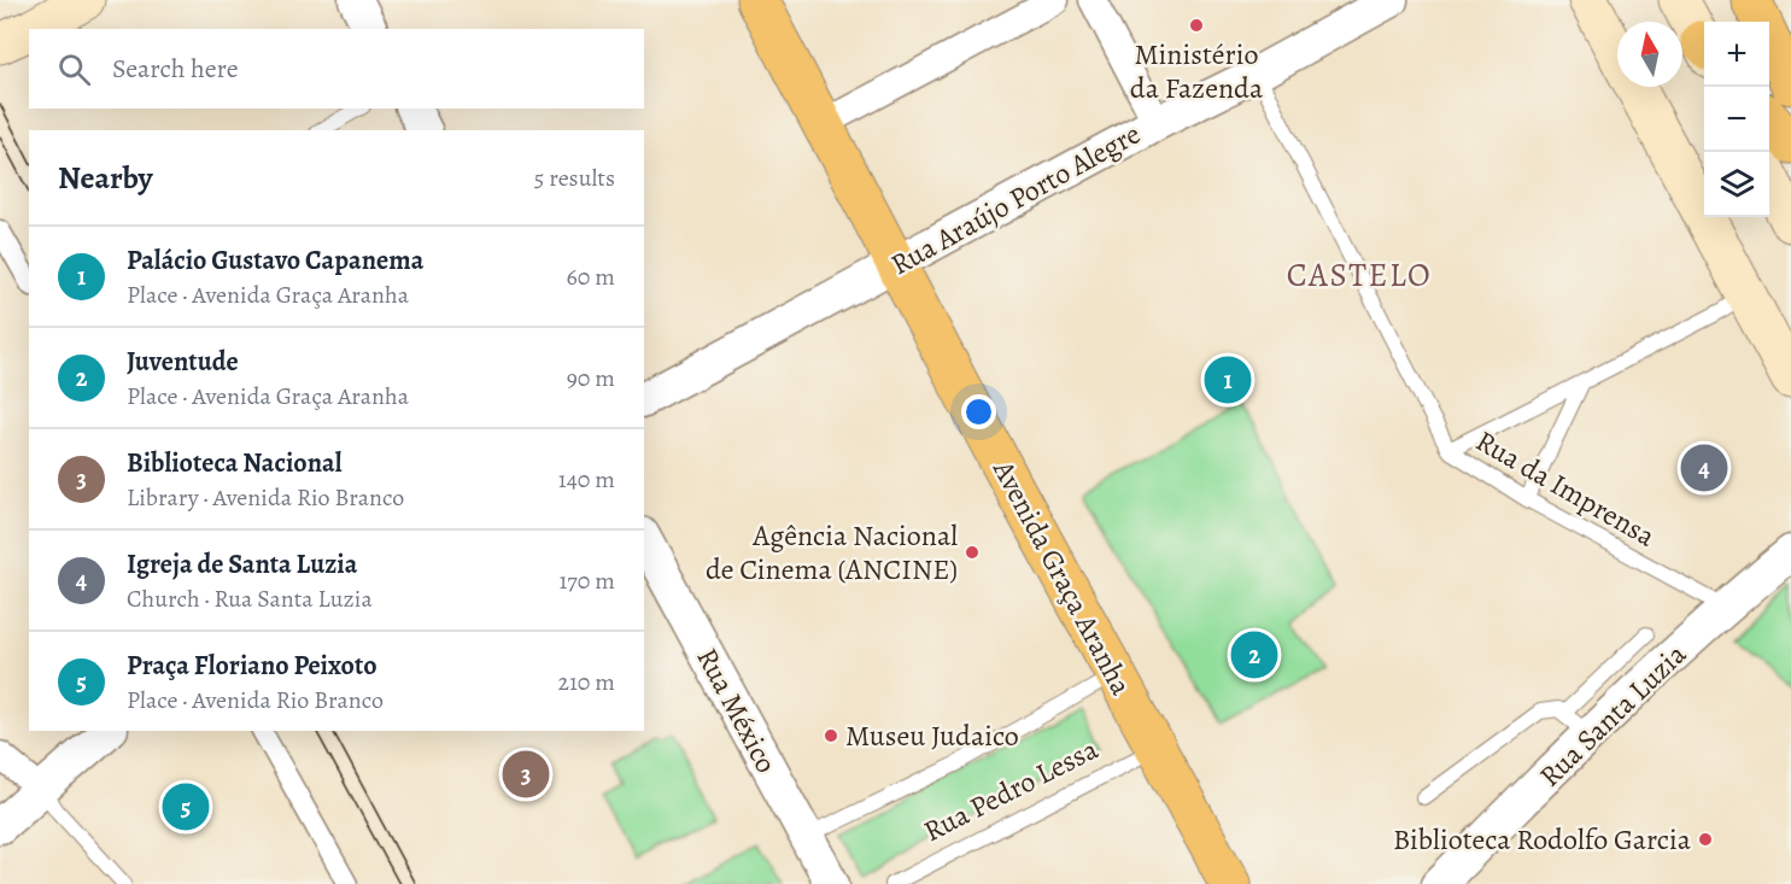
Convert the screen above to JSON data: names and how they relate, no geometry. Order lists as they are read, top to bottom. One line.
{"streets":{"main road":["Avenida Graça Aranha"],"street":["Rua Araújo Porto Alegre","Rua México","Rua Santa Luzia"],"lane":["Rua da Imprensa","Rua Pedro Lessa"]},"crossings":[["Rua Araújo Porto Alegre","Rua da Imprensa"],["Rua Araújo Porto Alegre","Avenida Graça Aranha"],["Rua da Imprensa","Rua Santa Luzia"],["Avenida Graça Aranha","Rua Pedro Lessa"],["Rua México","Rua Pedro Lessa"]],"districts":["CASTELO"],"places":["Ministério da Fazenda","Agência Nacional de Cinema (ANCINE)","Museu Judaico","Biblioteca Rodolfo Garcia"],"north":"top","page":{"map_buttons":["+","−"],"search":"Search here","heading":["Nearby","5 results"],"list":[{"mark":"1","name":"Palácio Gustavo Capanema","note":"Place · Avenida Graça Aranha","value":"60 m"},{"mark":"2","name":"Juventude","note":"Place · Avenida Graça Aranha","value":"90 m"},{"mark":"3","name":"Biblioteca Nacional","note":"Library · Avenida Rio Branco","value":"140 m"},{"mark":"4","name":"Igreja de Santa Luzia","note":"Church · Rua Santa Luzia","value":"170 m"},{"mark":"5","name":"Praça Floriano Peixoto","note":"Place · Avenida Rio Branco","value":"210 m"}],"pins":["1","4","2","3","5"]}}
